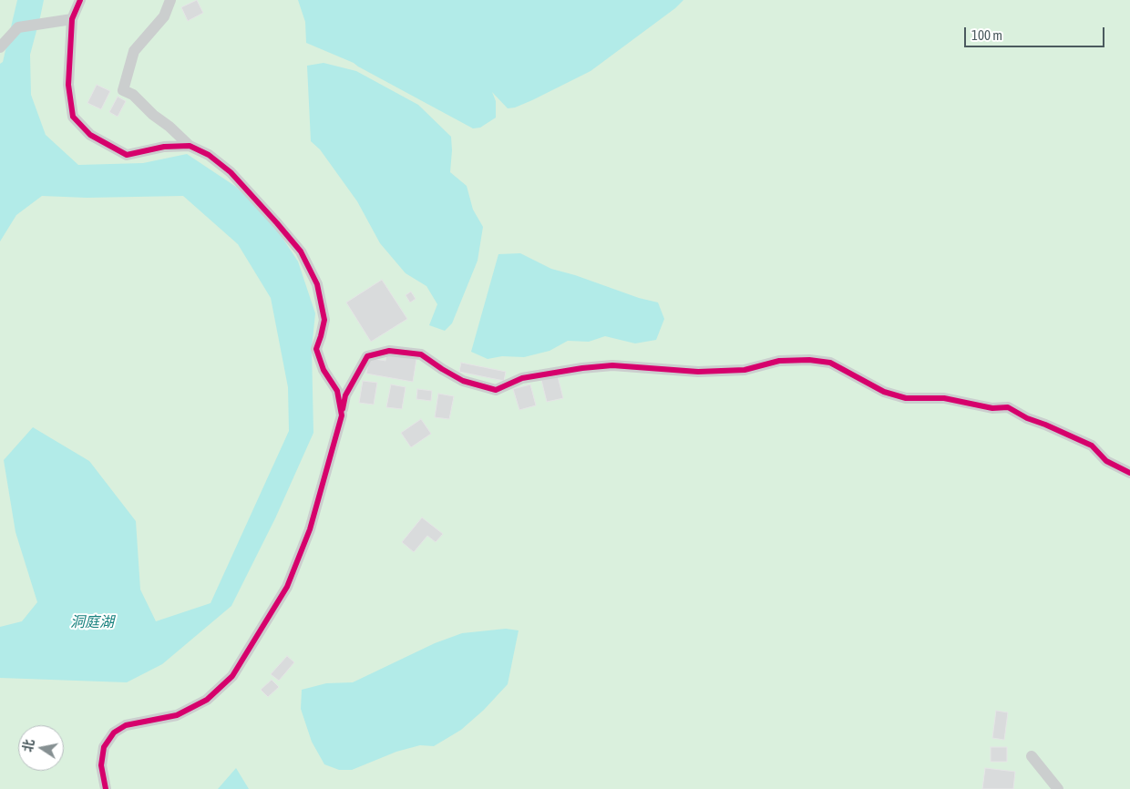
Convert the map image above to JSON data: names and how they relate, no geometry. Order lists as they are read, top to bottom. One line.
{"water":["洞庭湖"],"scale_bar":"100 m","north":"left"}
